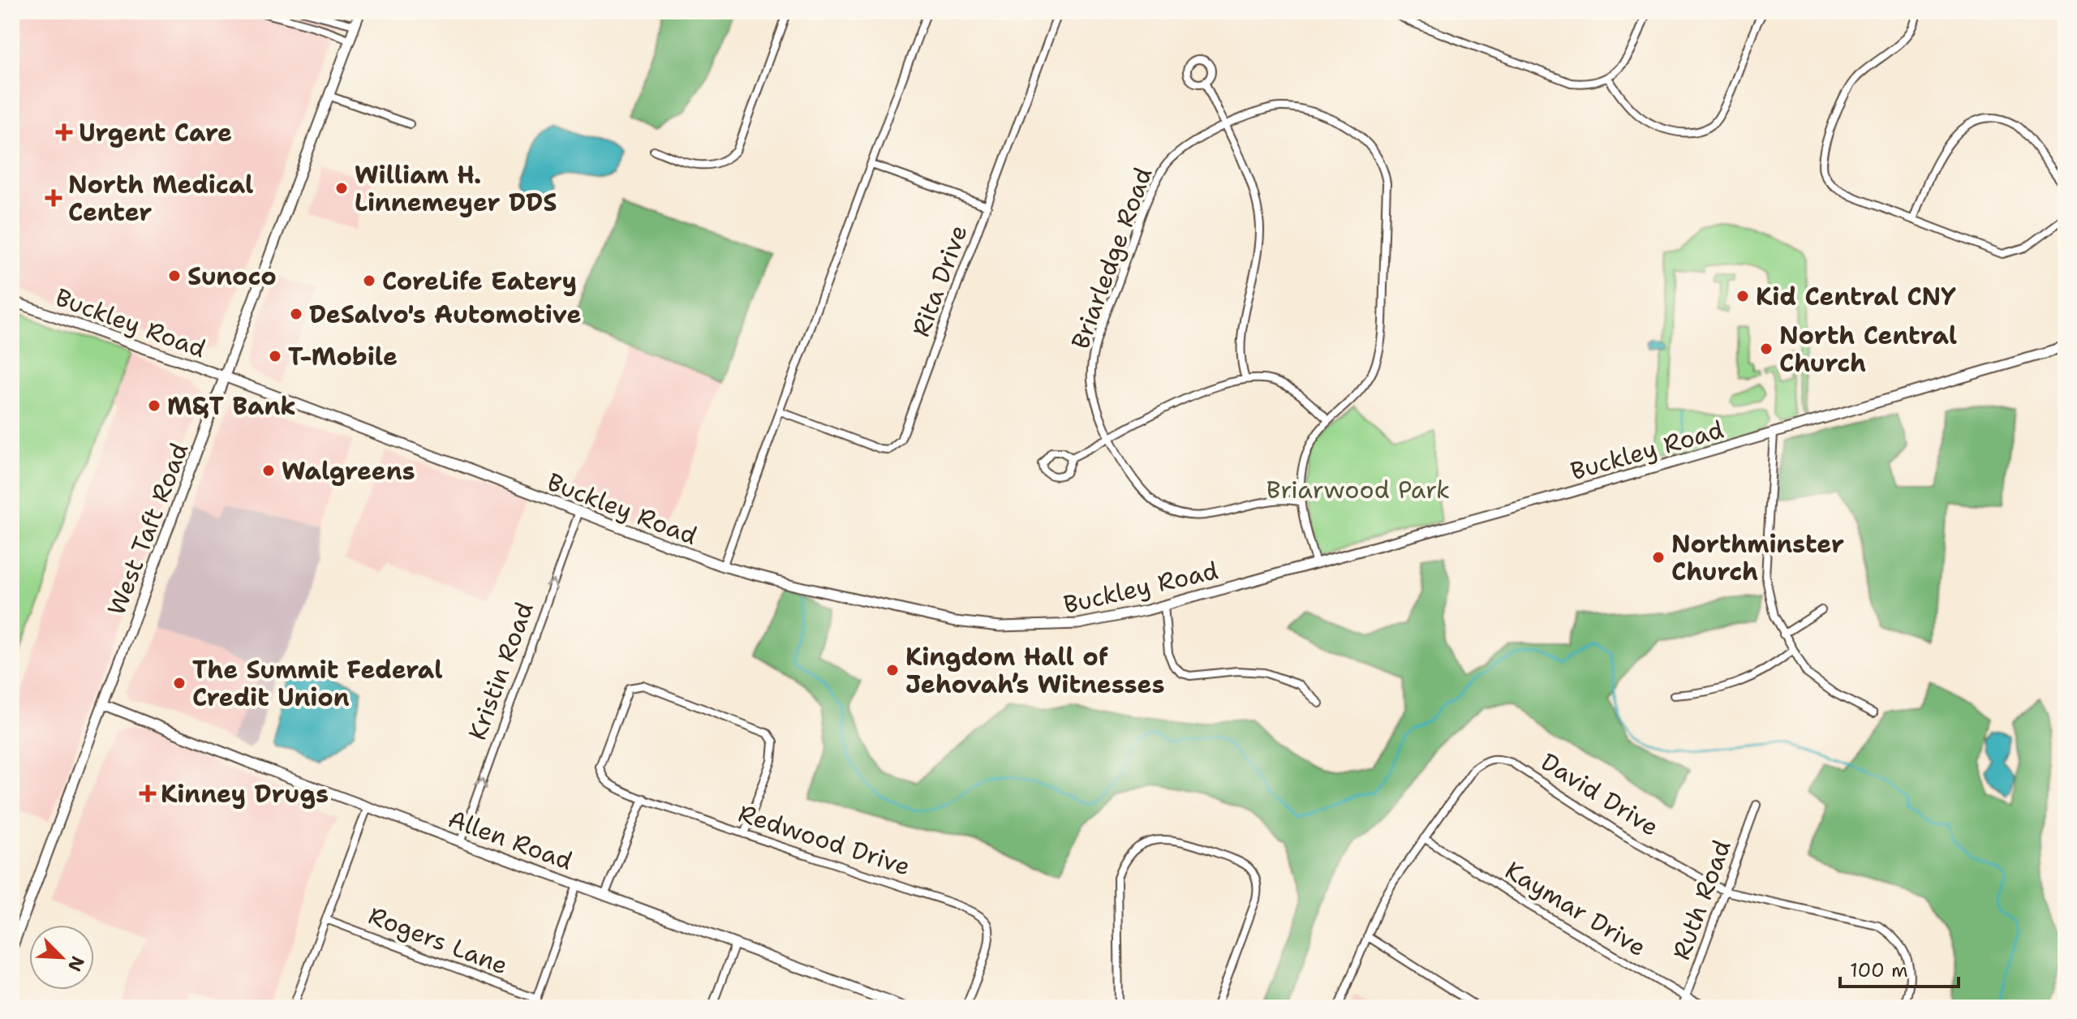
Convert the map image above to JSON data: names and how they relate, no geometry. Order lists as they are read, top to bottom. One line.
{"streets":{"street":["Briarledge Road","Rita Drive","Buckley Road","West Taft Road","Kristin Road","David Drive","Allen Road","Redwood Drive","Ruth Road","Kaymar Drive","Rogers Lane"]},"crossings":[["Briarledge Road","Buckley Road"],["Buckley Road","West Taft Road"],["Buckley Road","Kristin Road"],["West Taft Road","Allen Road"],["Kristin Road","Allen Road"],["David Drive","Ruth Road"],["David Drive","Kaymar Drive"],["Ruth Road","Kaymar Drive"]],"one_way":["Kristin Road"],"parks":["Briarwood Park"],"places":{"health":["Urgent Care","North Medical Center","Kinney Drugs"],"other":["William H. Linnemeyer DDS","Sunoco","CoreLife Eatery","Kid Central CNY","DeSalvo's Automotive","North Central Church","T-Mobile","M&T Bank","Walgreens","Northminster Church","Kingdom Hall of Jehovah’s Witnesses","The Summit Federal Credit Union"]},"scale_bar":"100 m","north":"bottom right"}
